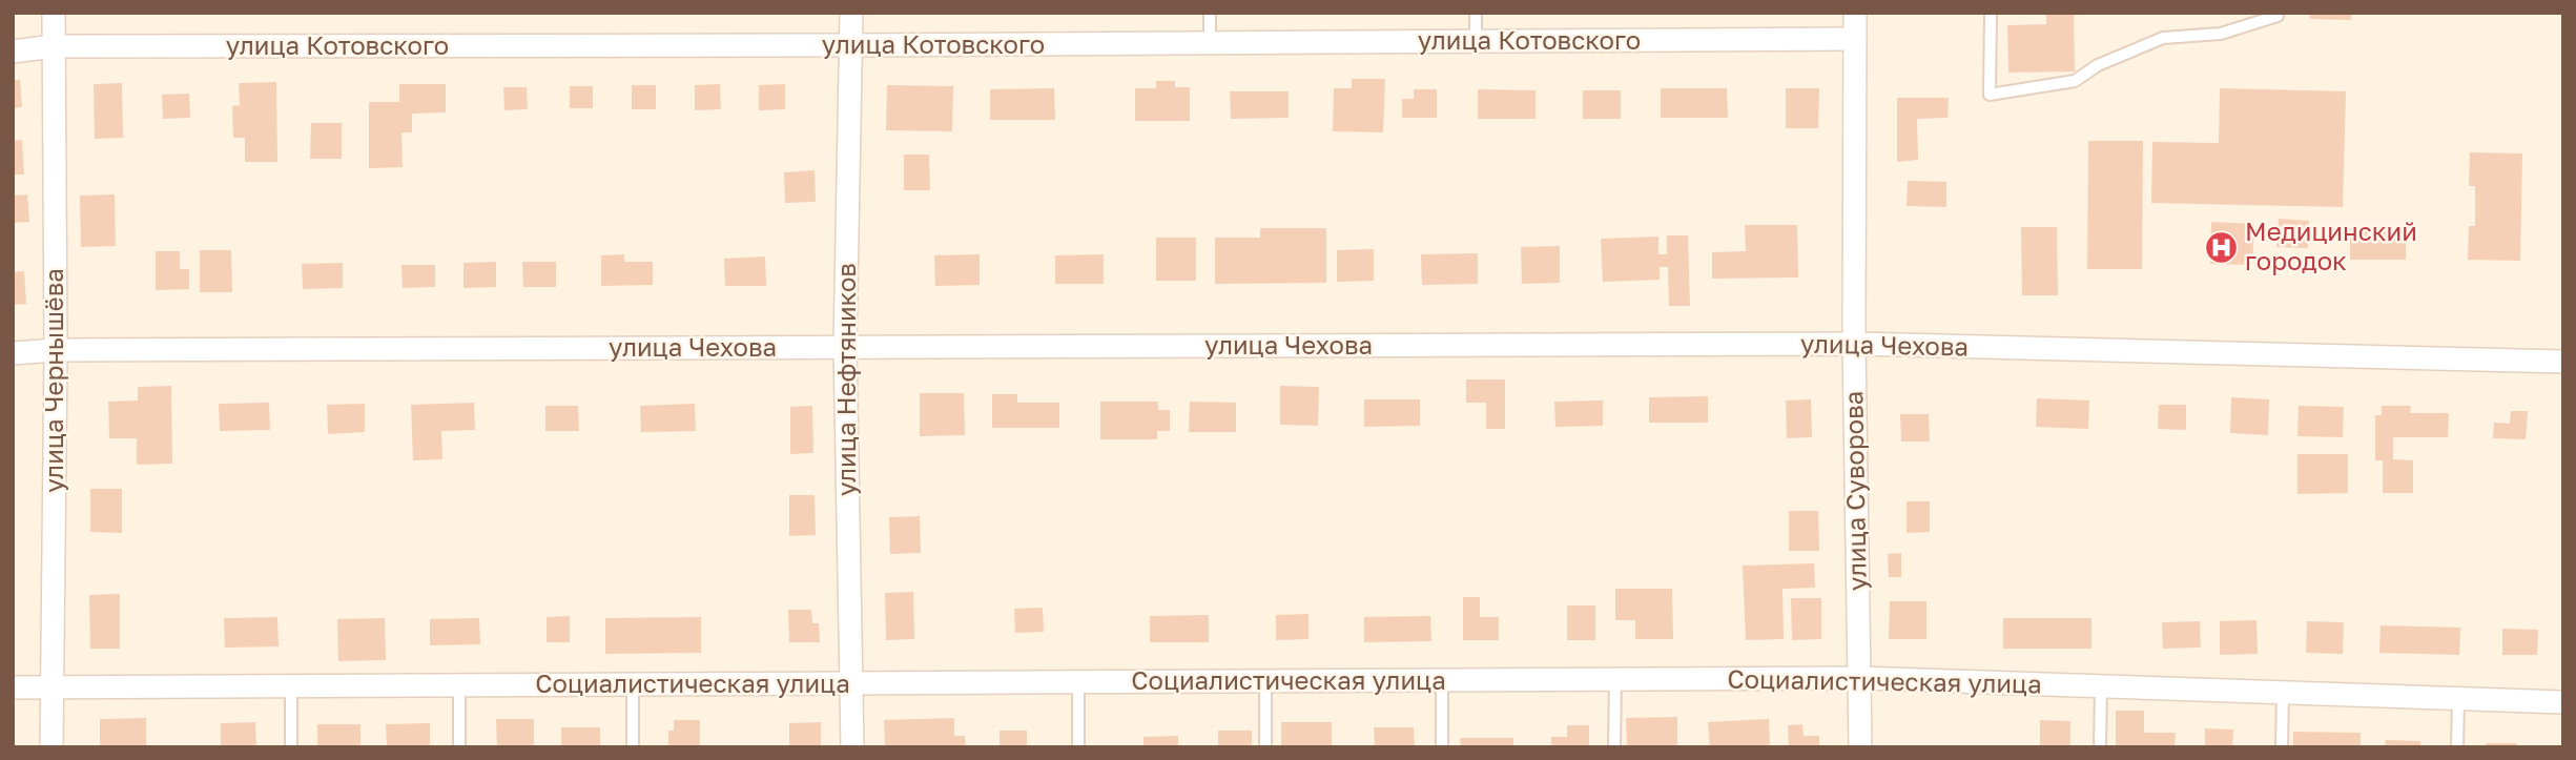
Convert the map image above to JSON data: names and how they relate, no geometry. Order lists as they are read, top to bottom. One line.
{"streets":{"street":["улица Котовского","улица Чехова","улица Нефтяников","улица Чернышёва","улица Суворова","Социалистическая улица"]},"crossings":[["улица Котовского","улица Нефтяников"],["улица Котовского","улица Чернышёва"],["улица Котовского","улица Суворова"],["улица Чехова","улица Нефтяников"],["улица Чехова","улица Чернышёва"],["улица Чехова","улица Суворова"],["улица Нефтяников","Социалистическая улица"],["улица Чернышёва","Социалистическая улица"],["улица Суворова","Социалистическая улица"]],"places":{"hospital":["Медицинский городок"]}}
